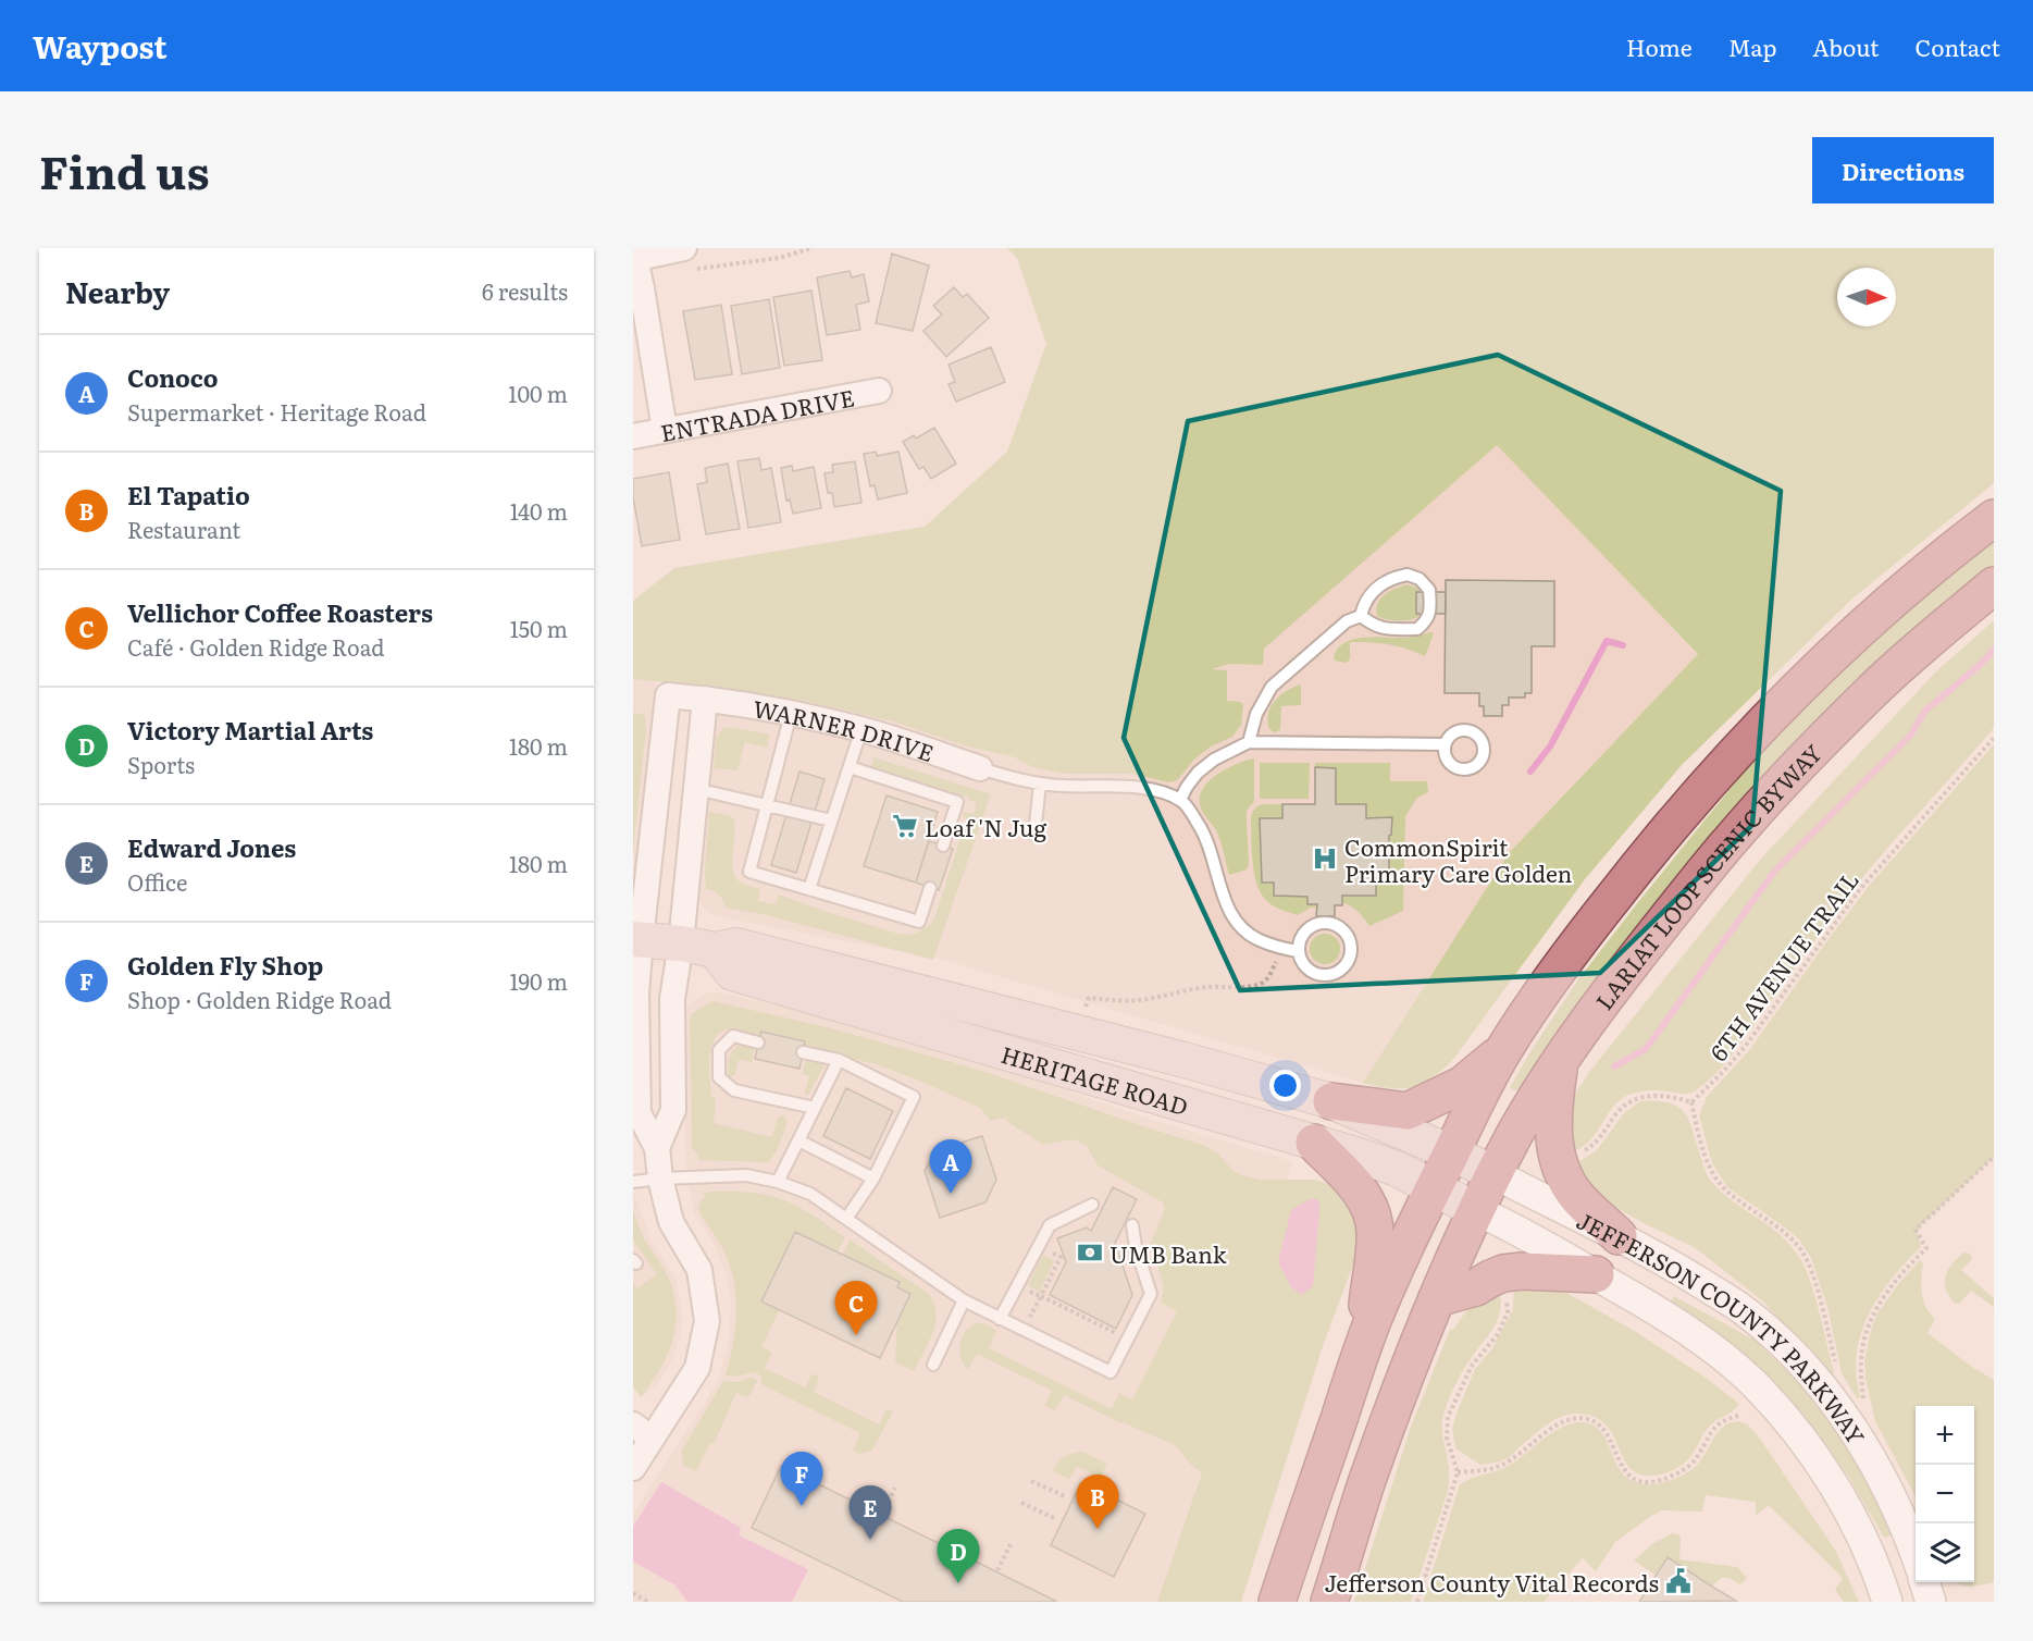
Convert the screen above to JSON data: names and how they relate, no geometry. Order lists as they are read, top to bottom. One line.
{"streets":{"highway":["LARIAT LOOP SCENIC BYWAY"],"main road":["HERITAGE ROAD","JEFFERSON COUNTY PARKWAY"],"street":["ENTRADA DRIVE","WARNER DRIVE"],"path":["6TH AVENUE TRAIL"]},"crossings":[["WARNER DRIVE","HERITAGE ROAD"],["LARIAT LOOP SCENIC BYWAY","HERITAGE ROAD"],["LARIAT LOOP SCENIC BYWAY","JEFFERSON COUNTY PARKWAY"],["HERITAGE ROAD","JEFFERSON COUNTY PARKWAY"]],"places":{"supermarket":["Loaf 'N Jug"],"hospital":["CommonSpirit Primary Care Golden"],"bank":["UMB Bank"],"public building":["Jefferson County Vital Records"]},"north":"right","page":{"header":"Waypost","nav":["Home","Map","About","Contact"],"title":"Find us","buttons":"Directions","heading":["Nearby","6 results"],"list":[{"mark":"A","name":"Conoco","note":"Supermarket · Heritage Road","value":"100 m"},{"mark":"B","name":"El Tapatio","note":"Restaurant","value":"140 m"},{"mark":"C","name":"Vellichor Coffee Roasters","note":"Café · Golden Ridge Road","value":"150 m"},{"mark":"D","name":"Victory Martial Arts","note":"Sports","value":"180 m"},{"mark":"E","name":"Edward Jones","note":"Office","value":"180 m"},{"mark":"F","name":"Golden Fly Shop","note":"Shop · Golden Ridge Road","value":"190 m"}],"pins":["A","C","F","B","E","D"],"map_buttons":["+","−"]}}
